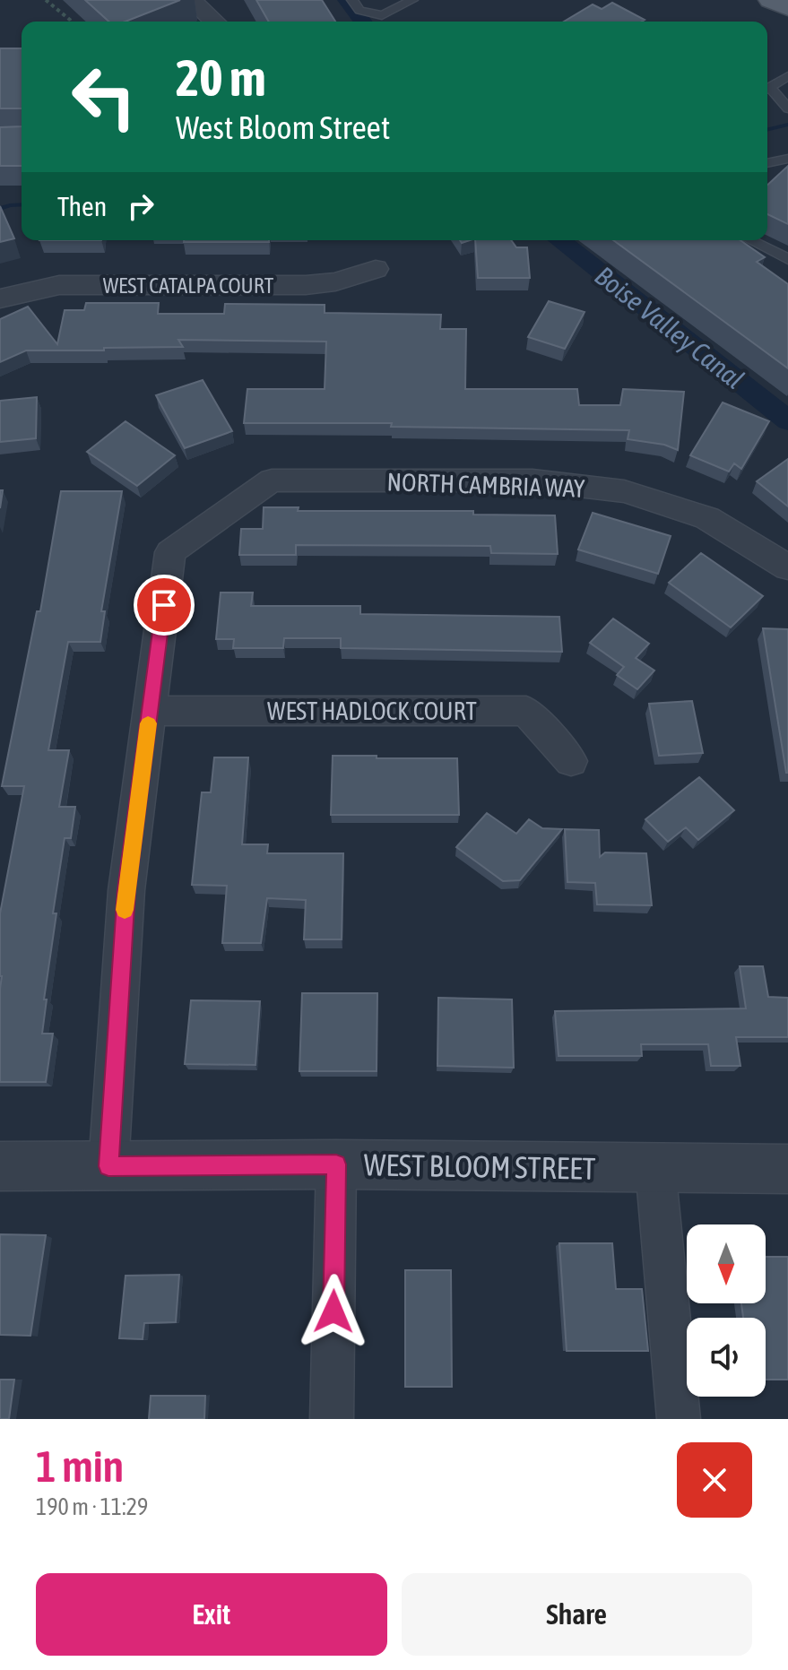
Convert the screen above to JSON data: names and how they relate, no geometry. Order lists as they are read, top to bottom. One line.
{"streets":{"street":["WEST CATALPA COURT","NORTH CAMBRIA WAY","WEST HADLOCK COURT","WEST BLOOM STREET"]},"crossings":[["NORTH CAMBRIA WAY","WEST HADLOCK COURT"],["NORTH CAMBRIA WAY","WEST BLOOM STREET"]],"water":["Boise Valley Canal"],"north":"bottom","page":{"turn":["20 m","West Bloom Street"],"then":"Then","heading":["1 min","190 m · 11:29"],"buttons":["Exit","Share"]}}
